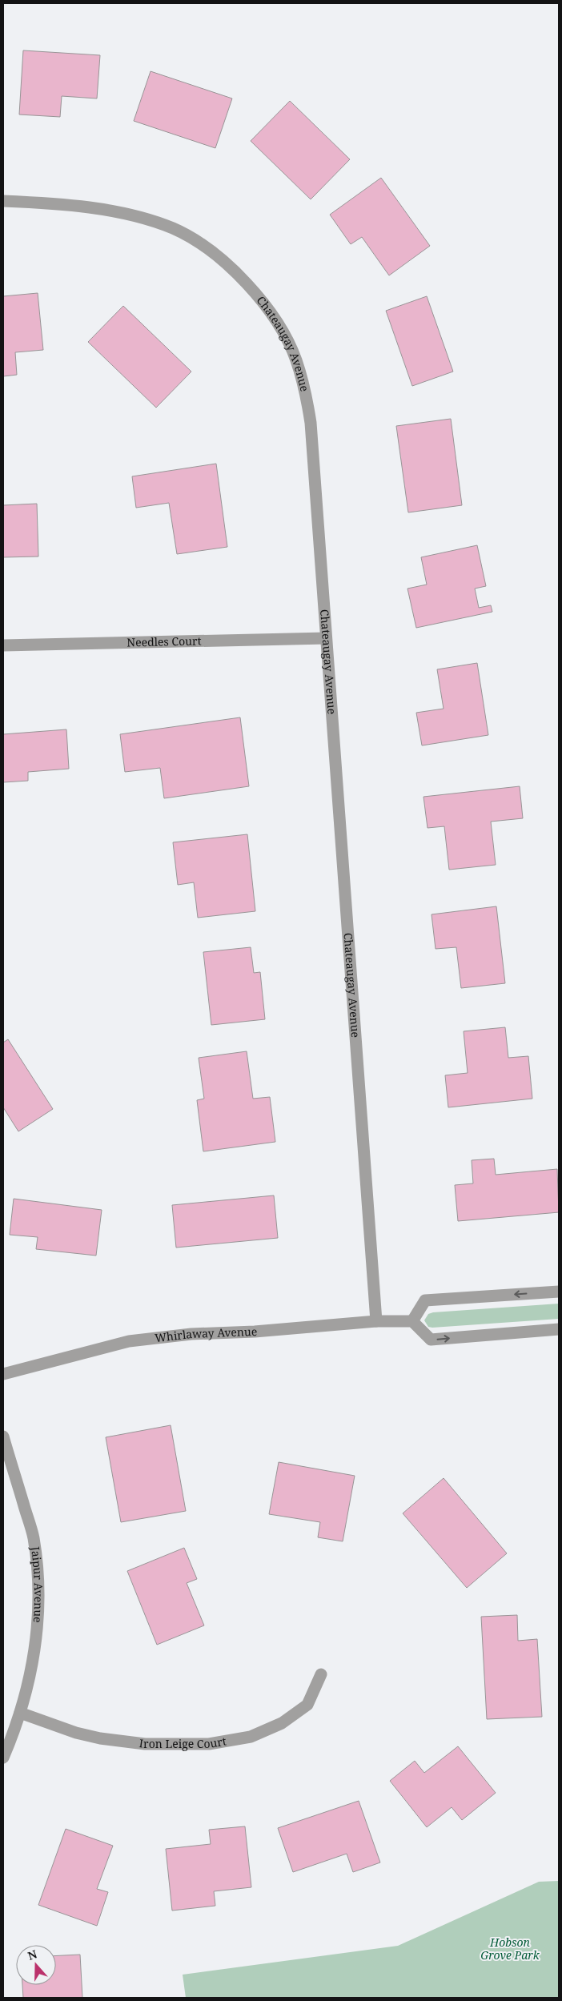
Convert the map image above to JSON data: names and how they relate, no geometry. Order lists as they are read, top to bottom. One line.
{"streets":{"street":["Chateaugay Avenue","Needles Court","Whirlaway Avenue","Jaipur Avenue","Iron Leige Court"]},"crossings":[["Chateaugay Avenue","Needles Court"],["Chateaugay Avenue","Whirlaway Avenue"],["Jaipur Avenue","Iron Leige Court"]],"parks":["Hobson Grove Park"],"north":"top"}
